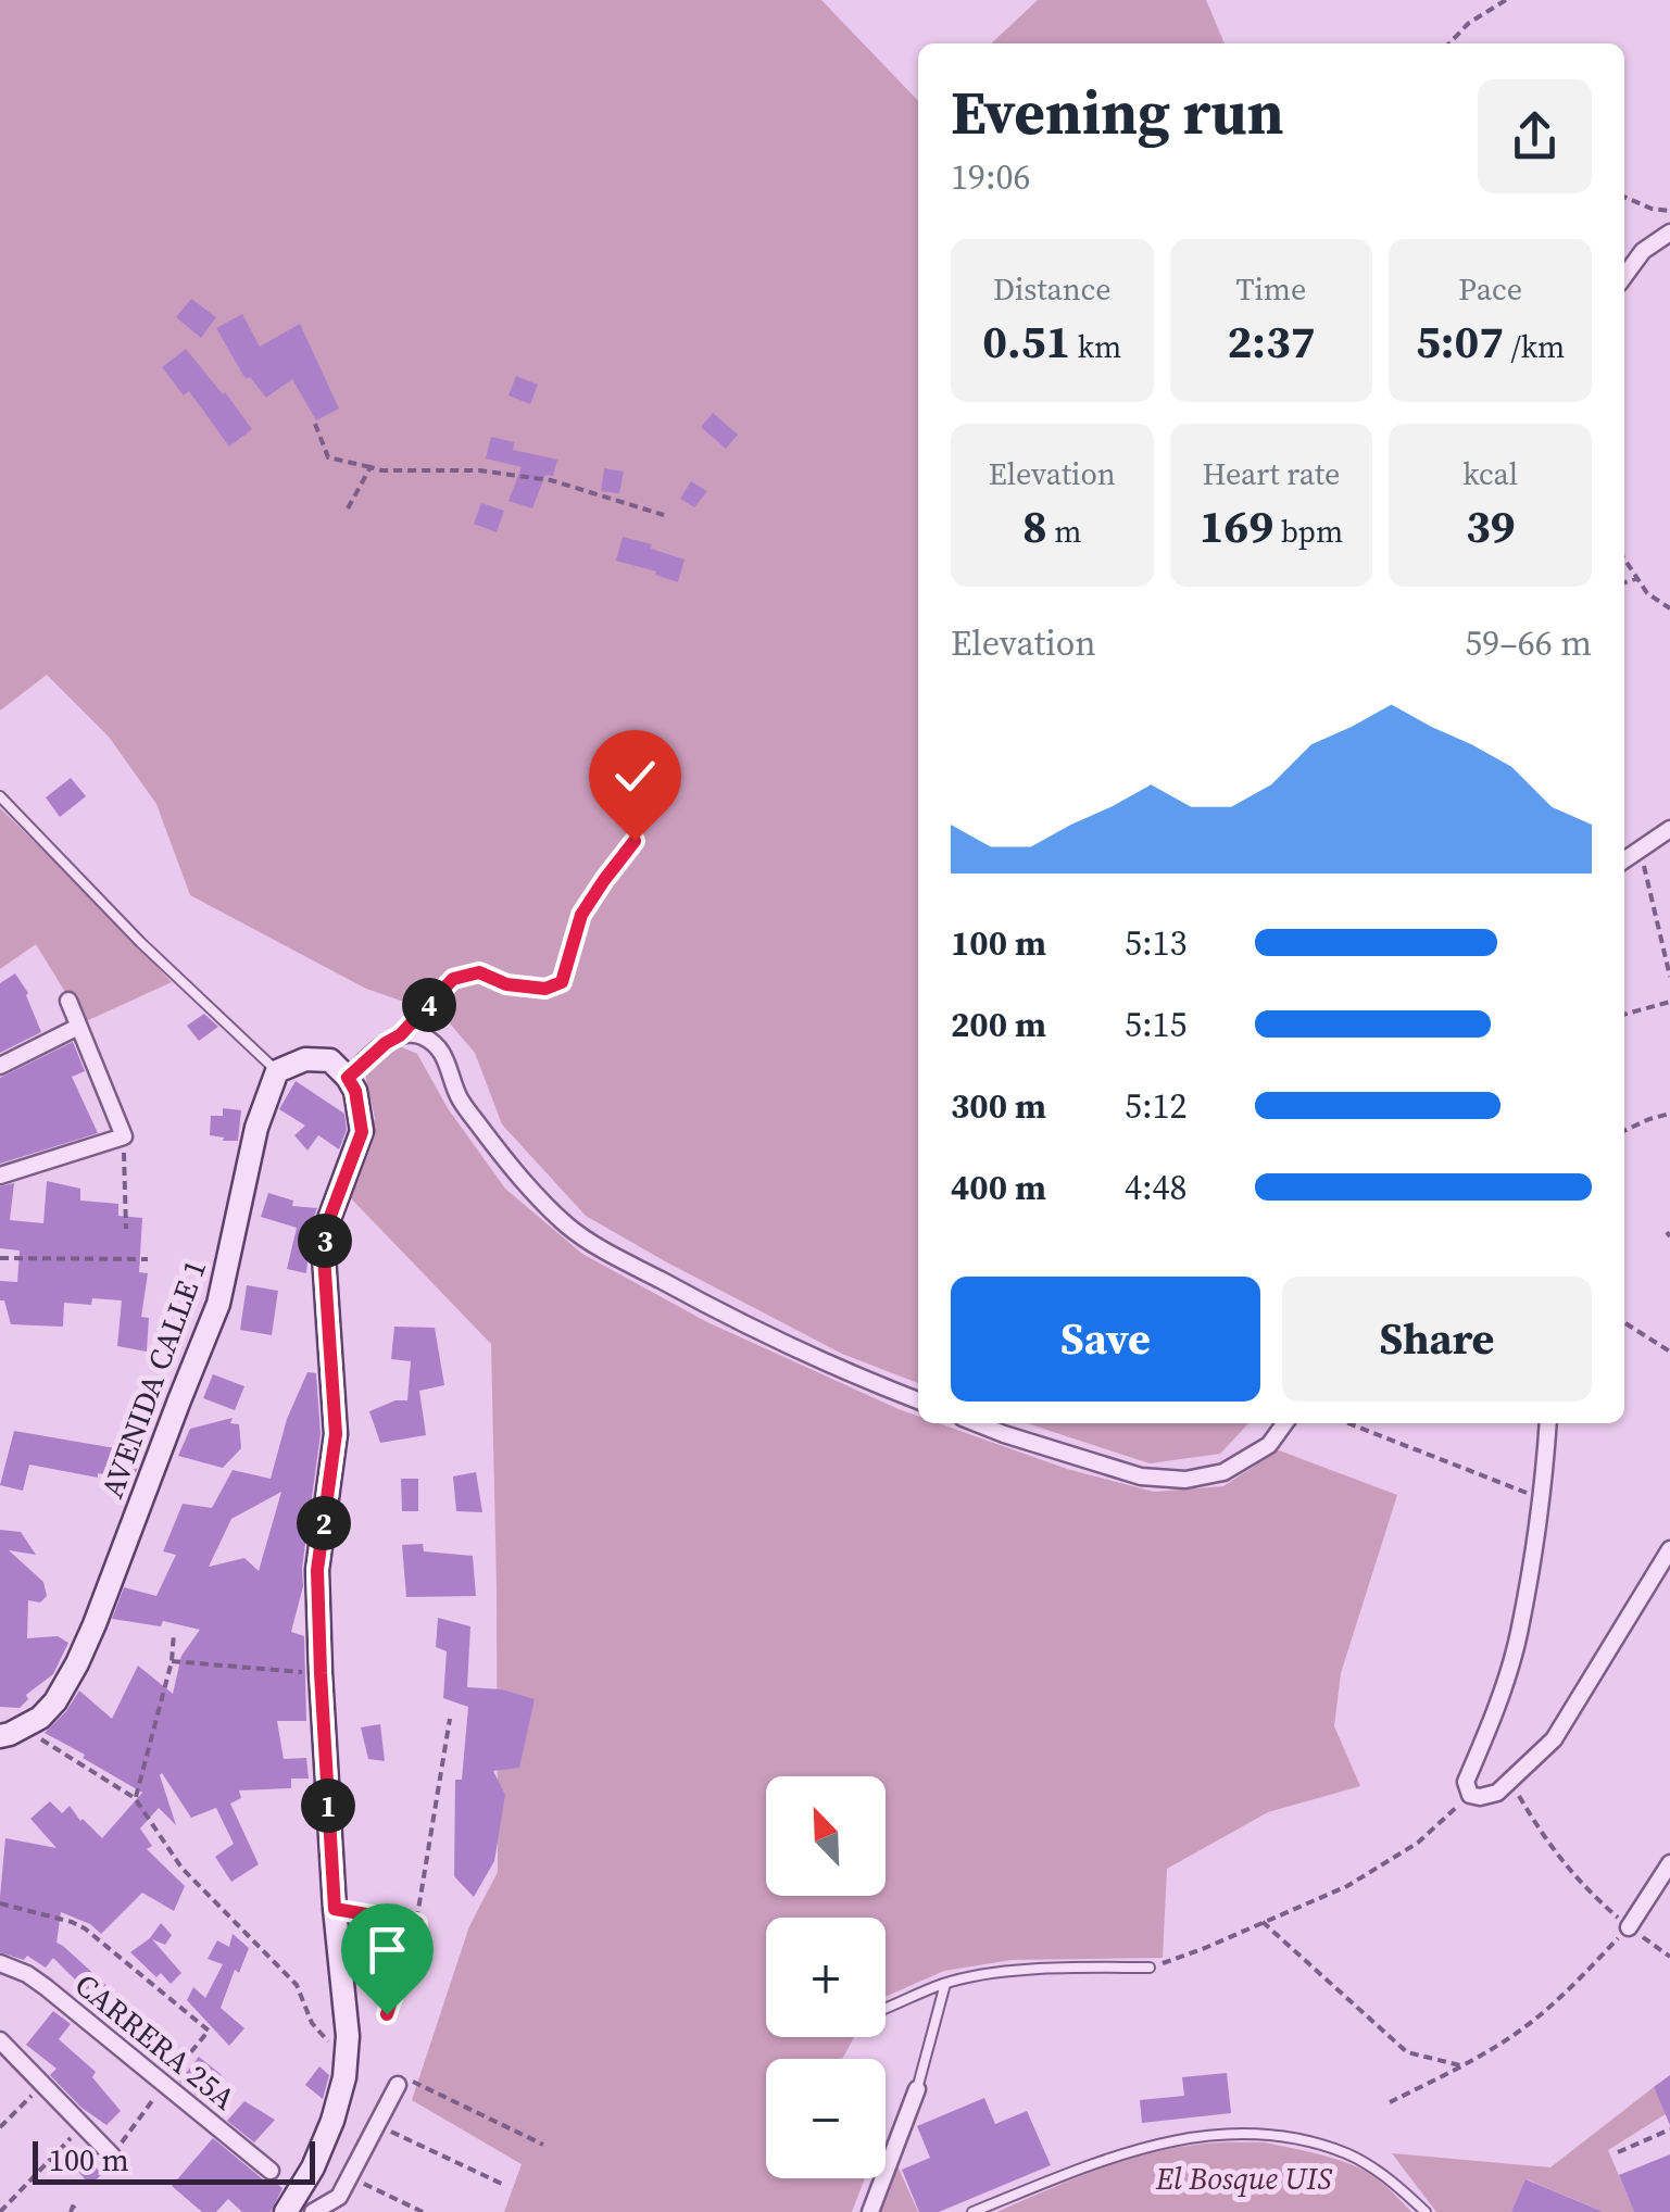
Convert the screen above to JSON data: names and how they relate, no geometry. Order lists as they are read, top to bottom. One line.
{"streets":{"street":["AVENIDA CALLE 1","CARRERA 25A"]},"parks":["El Bosque UIS"],"scale_bar":"100 m","north":"top left","page":{"heading":["Evening run","19:06"],"stats":[["Distance","0.51 km"],["Time","2:37"],["Pace","5:07 /km"],["Elevation","8 m"],["Heart rate","169 bpm"],["kcal","39"]],"chart":["Elevation","59–66 m"],"list":[{"name":"100 m","note":"5:13"},{"name":"200 m","note":"5:15"},{"name":"300 m","note":"5:12"},{"name":"400 m","note":"4:48"}],"pins":["4","3","2","1"],"buttons":["Save","Share"],"map_buttons":["+","−"],"scale":"100 m"}}
